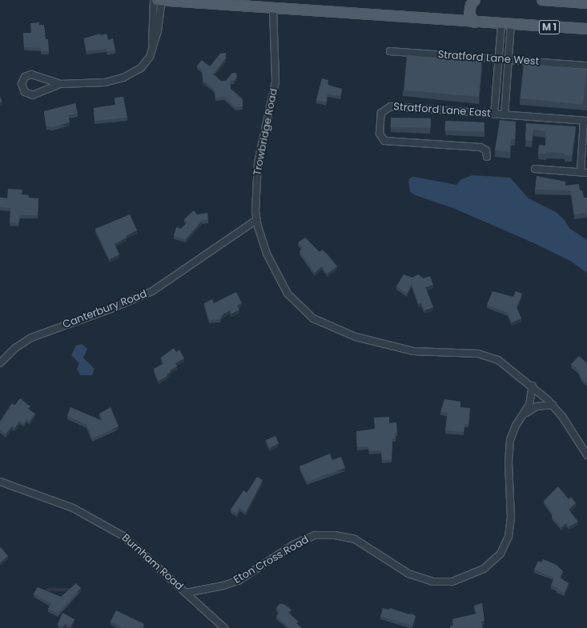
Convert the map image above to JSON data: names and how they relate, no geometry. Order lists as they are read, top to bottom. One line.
{"streets":{"main road":["M 1"],"street":["Stratford Lane West","Stratford Lane East","Trowbridge Road","Canterbury Road","Eton Cross Road","Burnham Road"]},"crossings":[["M 1","Trowbridge Road"],["Trowbridge Road","Canterbury Road"],["Trowbridge Road","Eton Cross Road"],["Eton Cross Road","Burnham Road"]]}
